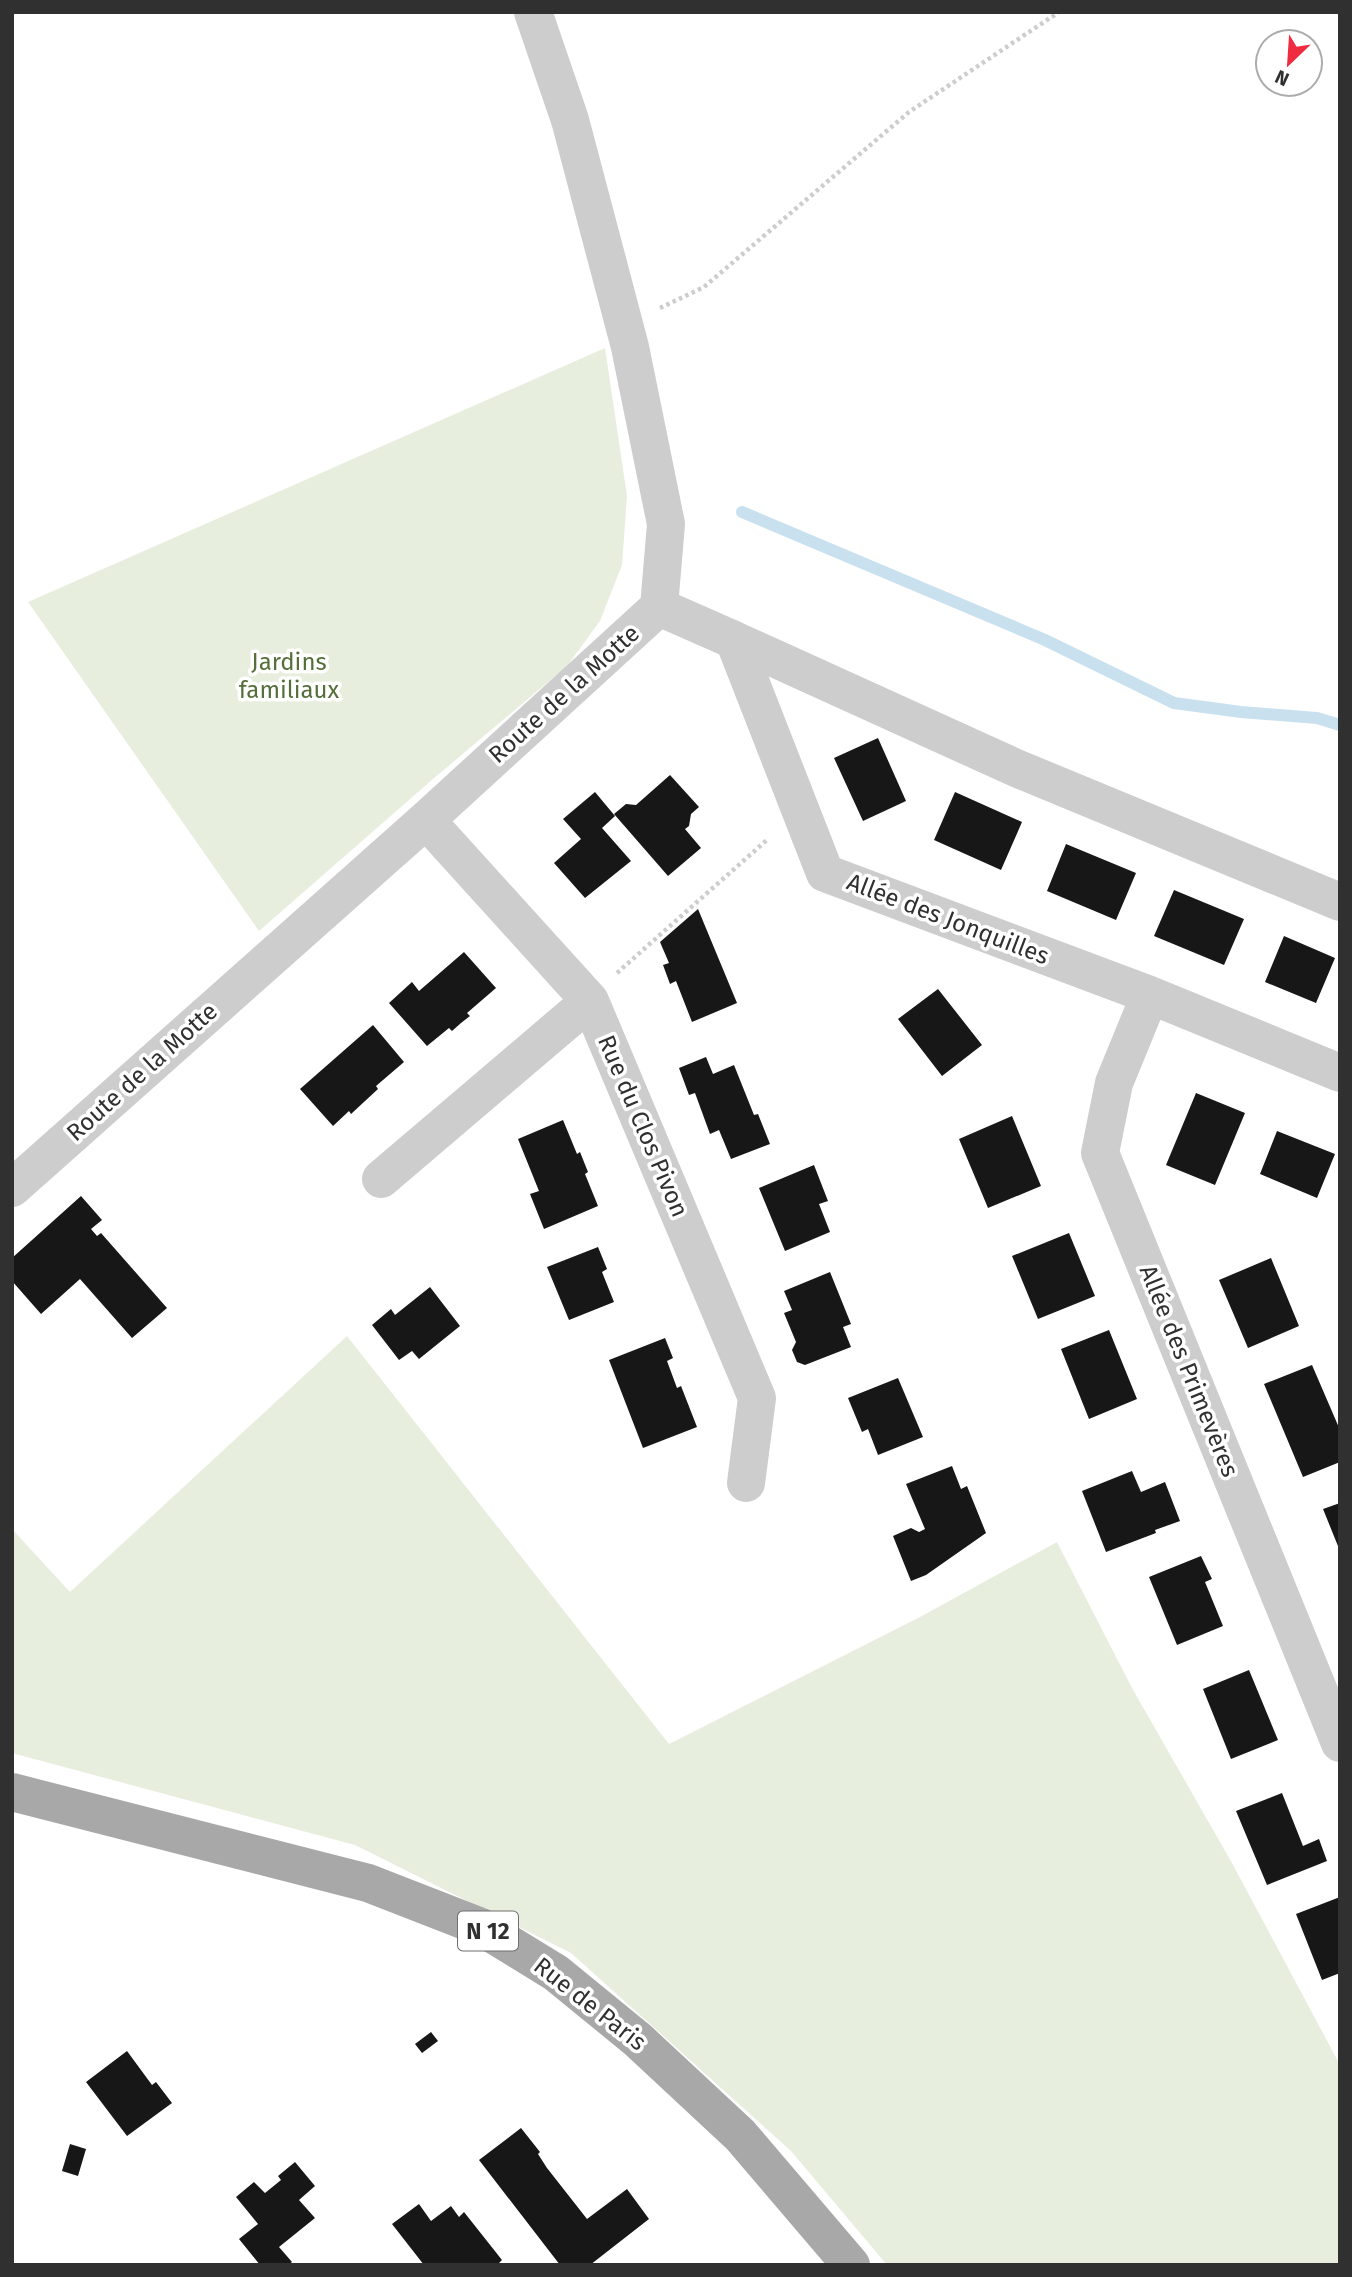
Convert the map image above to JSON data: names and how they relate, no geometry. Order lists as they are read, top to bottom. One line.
{"streets":{"main road":["N 12","Rue de Paris"],"street":["Route de la Motte","Allée des Jonquilles","Rue du Clos Pivon","Allée des Primevères"]},"crossings":[["Route de la Motte","Rue du Clos Pivon"],["Allée des Jonquilles","Allée des Primevères"]],"parks":["Jardins familiaux"],"north":"bottom left"}
